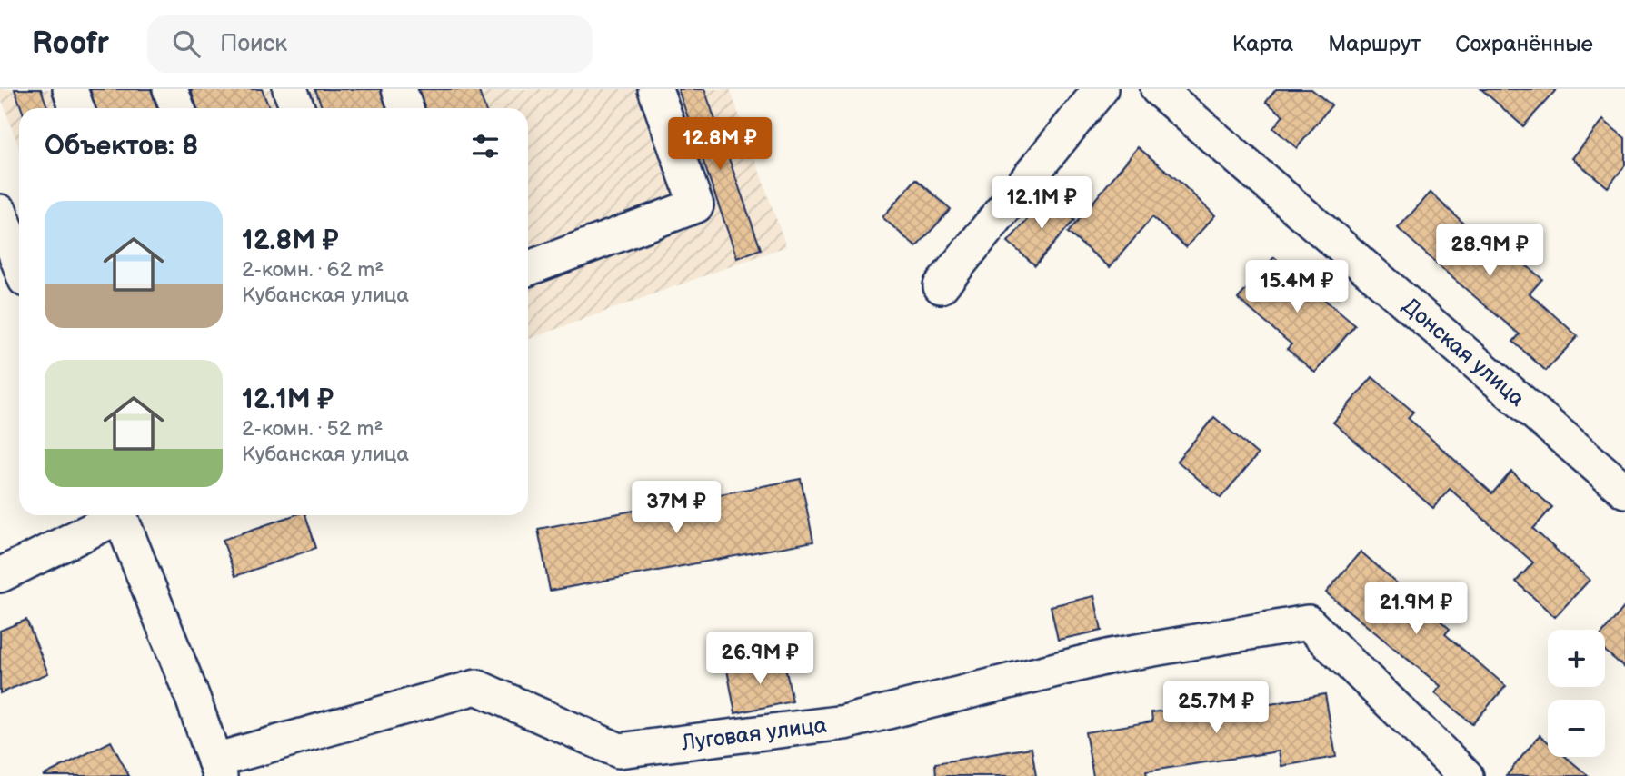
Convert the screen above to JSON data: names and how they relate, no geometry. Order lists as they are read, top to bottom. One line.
{"streets":{"street":["Донская улица","Луговая улица"]},"page":{"header":"Roofr","search":"Поиск","nav":["Карта","Маршрут","Сохранённые"],"heading":"Объектов: 8","price":["12.8M ₽","12.1M ₽","28.9M ₽","15.4M ₽","37M ₽","21.9M ₽","26.9M ₽","25.7M ₽"],"list":[{"name":"12.8M ₽","note":"2-комн. · 62 m² · Кубанская улица"},{"name":"12.1M ₽","note":"2-комн. · 52 m² · Кубанская улица"}],"map_buttons":["+","−"]}}
